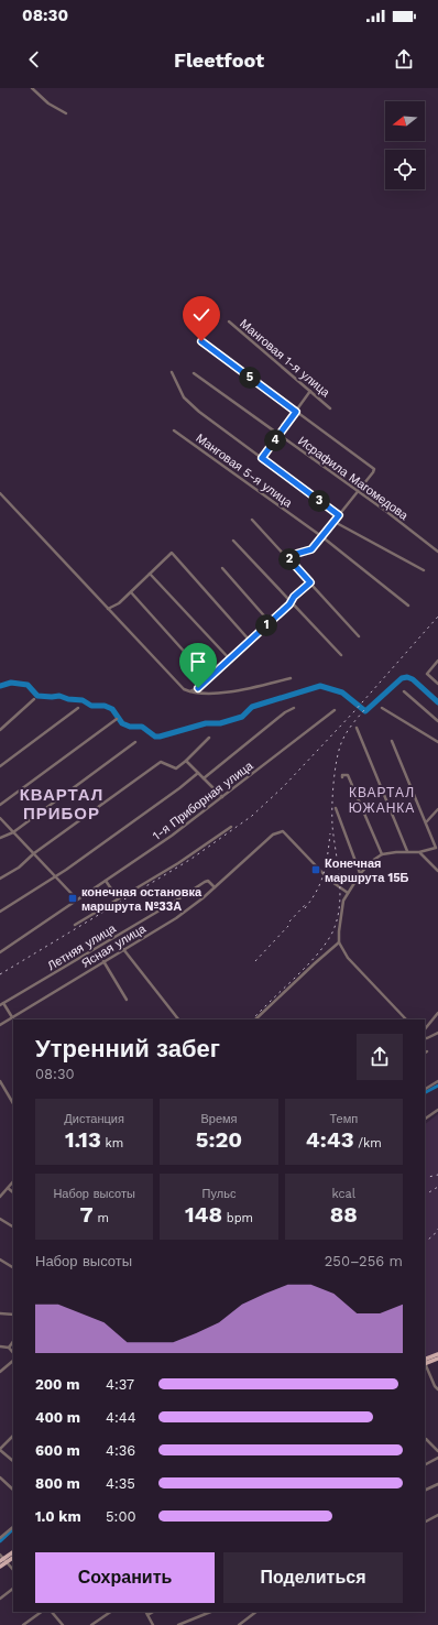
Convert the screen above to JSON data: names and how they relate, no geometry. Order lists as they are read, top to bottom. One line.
{"streets":{"street":["Манговая 1-я улица","Манговая 5-я улица","Исрафила Магомедова","1-я Приборная улица","Ясная улица","Летняя улица"]},"crossings":[["Ясная улица","Летняя улица"]],"districts":["КВАРТАЛ ЮЖАНКА","КВАРТАЛ ПРИБОР"],"places":{"transit":["Конечная маршрута 15Б","конечная остановка маршрута №33А"]},"north":"left","page":{"status":"08:30","header":"Fleetfoot","pins":["5","4","3","2","1"],"heading":["Утренний забег","08:30"],"stats":[["Дистанция","1.13 km"],["Время","5:20"],["Темп","4:43 /km"],["Набор высоты","7 m"],["Пульс","148 bpm"],["kcal","88"]],"chart":["Набор высоты","250–256 m"],"list":[{"name":"200 m","note":"4:37"},{"name":"400 m","note":"4:44"},{"name":"600 m","note":"4:36"},{"name":"800 m","note":"4:35"},{"name":"1.0 km","note":"5:00"}],"buttons":["Сохранить","Поделиться"]}}
